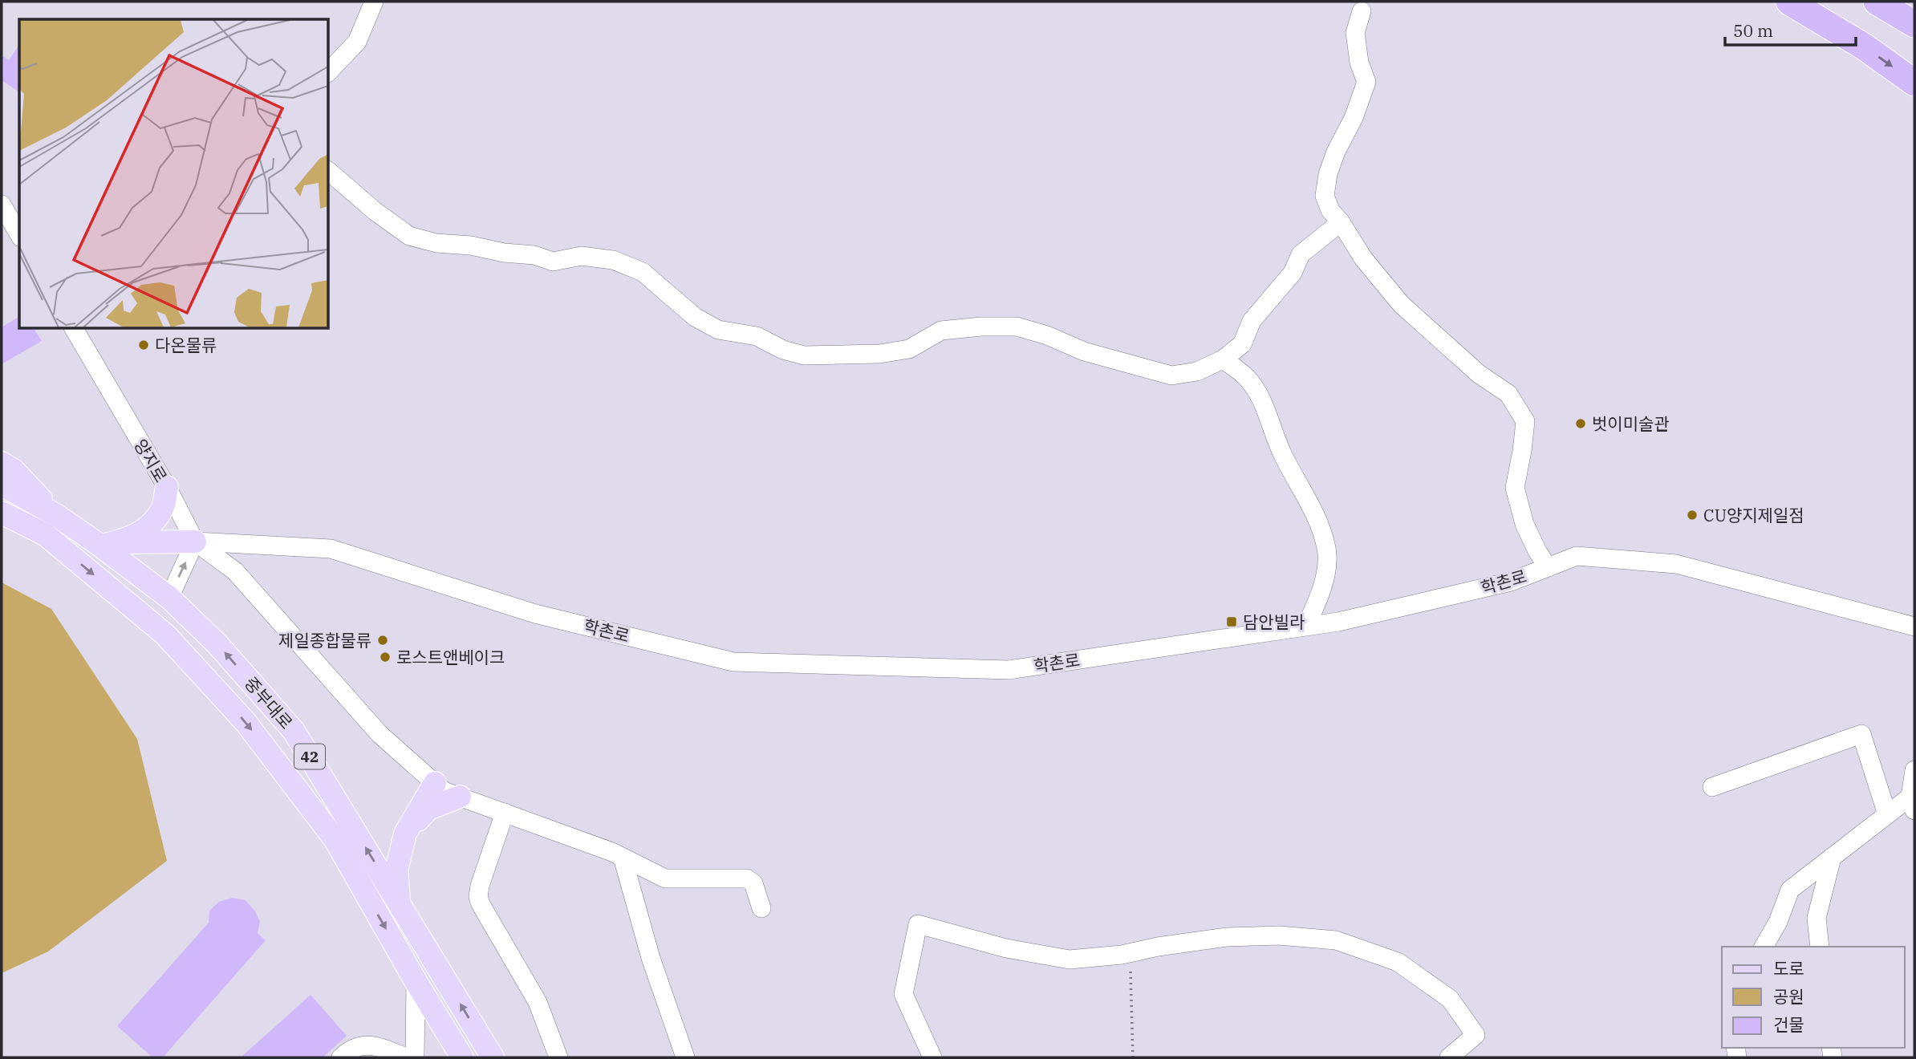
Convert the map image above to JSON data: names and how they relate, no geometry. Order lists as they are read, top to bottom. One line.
{"streets":{"main road":["중부대로","42"],"street":["양지로","학촌로"]},"crossings":[["양지로","학촌로"],["중부대로","42"]],"places":{"other":["다온물류","벗이미술관","CU양지제일점","제일종합물류","로스트앤베이크"],"transit":["담안빌라"]},"legend":["도로","공원","건물"],"scale_bar":"50 m"}
